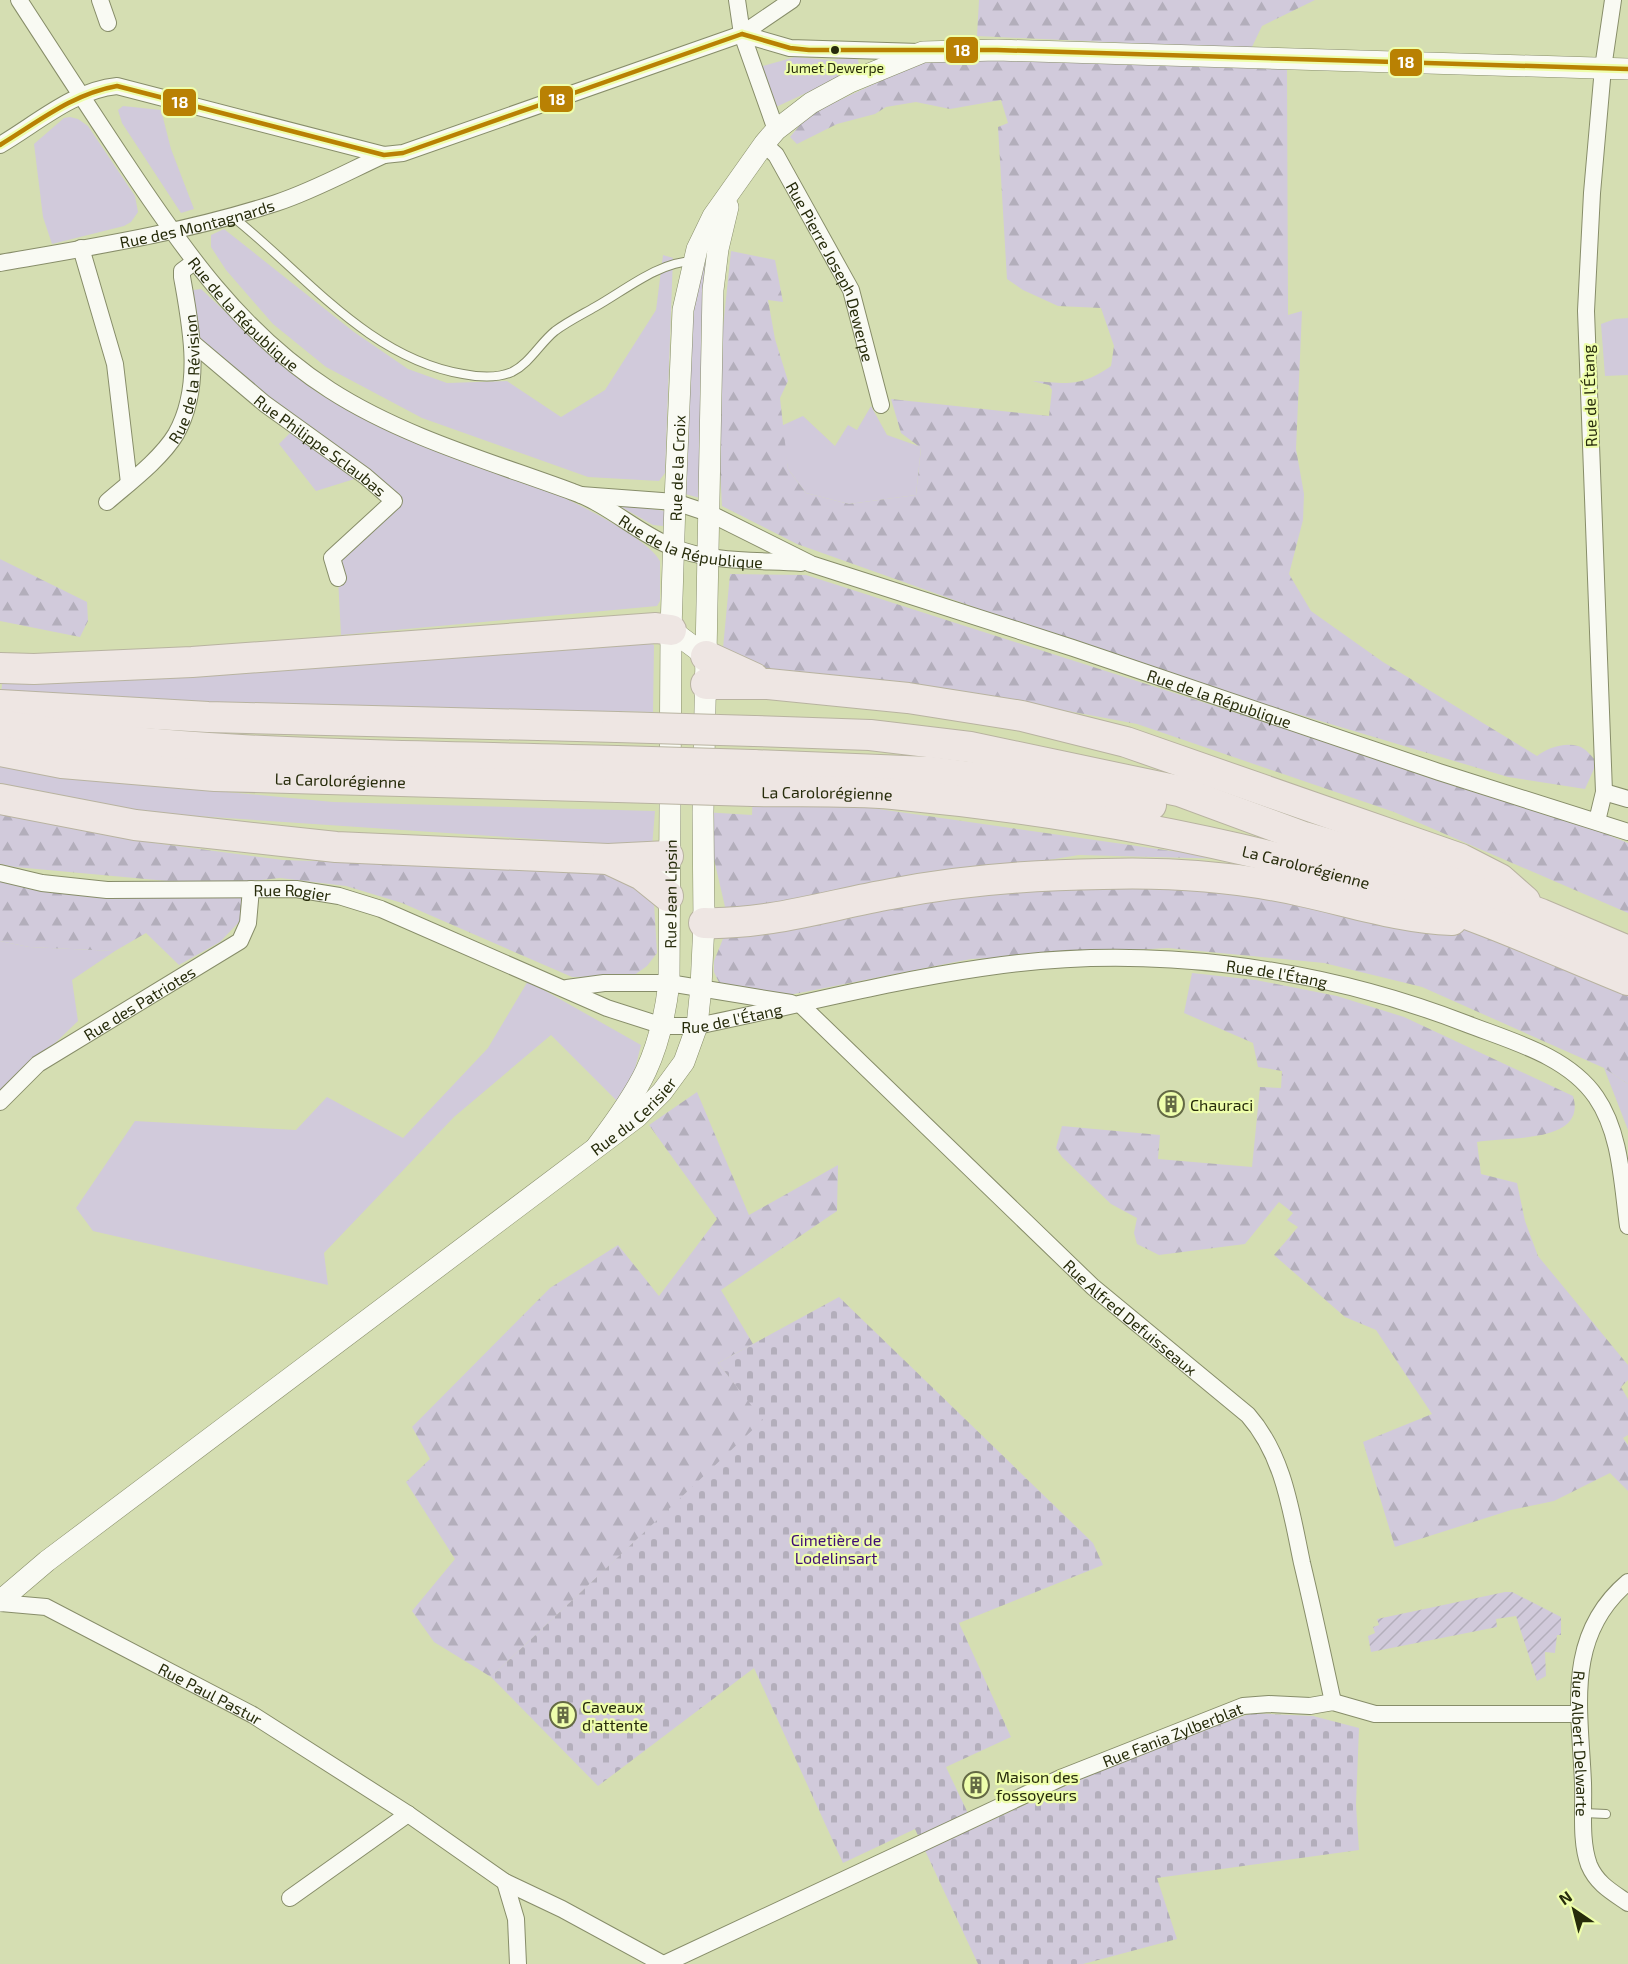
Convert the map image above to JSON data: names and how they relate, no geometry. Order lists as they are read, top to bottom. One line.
{"streets":{"highway":["La Carolorégienne"],"street":["Rue des Montagnards","Rue Pierre Joseph Dewerpe","Rue de la République","Rue de la Révision","Rue de l'Étang","Rue Philippe Sclaubas","Rue de la Croix","Rue Rogier","Rue Jean Lipsin","Rue des Patriotes","Rue du Cerisier","Rue Alfred Defuisseaux","Rue Paul Pastur","Rue Fania Zylberblat","Rue Albert Delwarte"]},"crossings":[["Rue des Montagnards","Rue de la République"],["Rue Pierre Joseph Dewerpe","Rue de la Croix"],["Rue de la République","Rue de la Révision"],["Rue de la République","Rue de l'Étang"],["Rue de la République","Rue de la Croix"],["Rue de la Révision","Rue Philippe Sclaubas"],["Rue de l'Étang","Rue de la Croix"],["Rue de l'Étang","Rue Rogier"],["Rue de l'Étang","Rue Jean Lipsin"],["Rue de l'Étang","Rue du Cerisier"],["Rue de l'Étang","Rue Alfred Defuisseaux"],["Rue de la Croix","Rue Jean Lipsin"],["Rue Rogier","Rue Jean Lipsin"],["Rue Rogier","Rue des Patriotes"],["Rue Rogier","Rue du Cerisier"],["Rue Jean Lipsin","Rue du Cerisier"],["Rue Alfred Defuisseaux","Rue Fania Zylberblat"],["Rue Paul Pastur","Rue Fania Zylberblat"],["Rue Fania Zylberblat","Rue Albert Delwarte"]],"parks":["Cimetière de Lodelinsart"],"places":{"other":["Jumet Dewerpe"],"building":["Chauraci","Caveaux d'attente","Maison des fossoyeurs"]},"lines":["transit line 18"],"north":"top left"}
